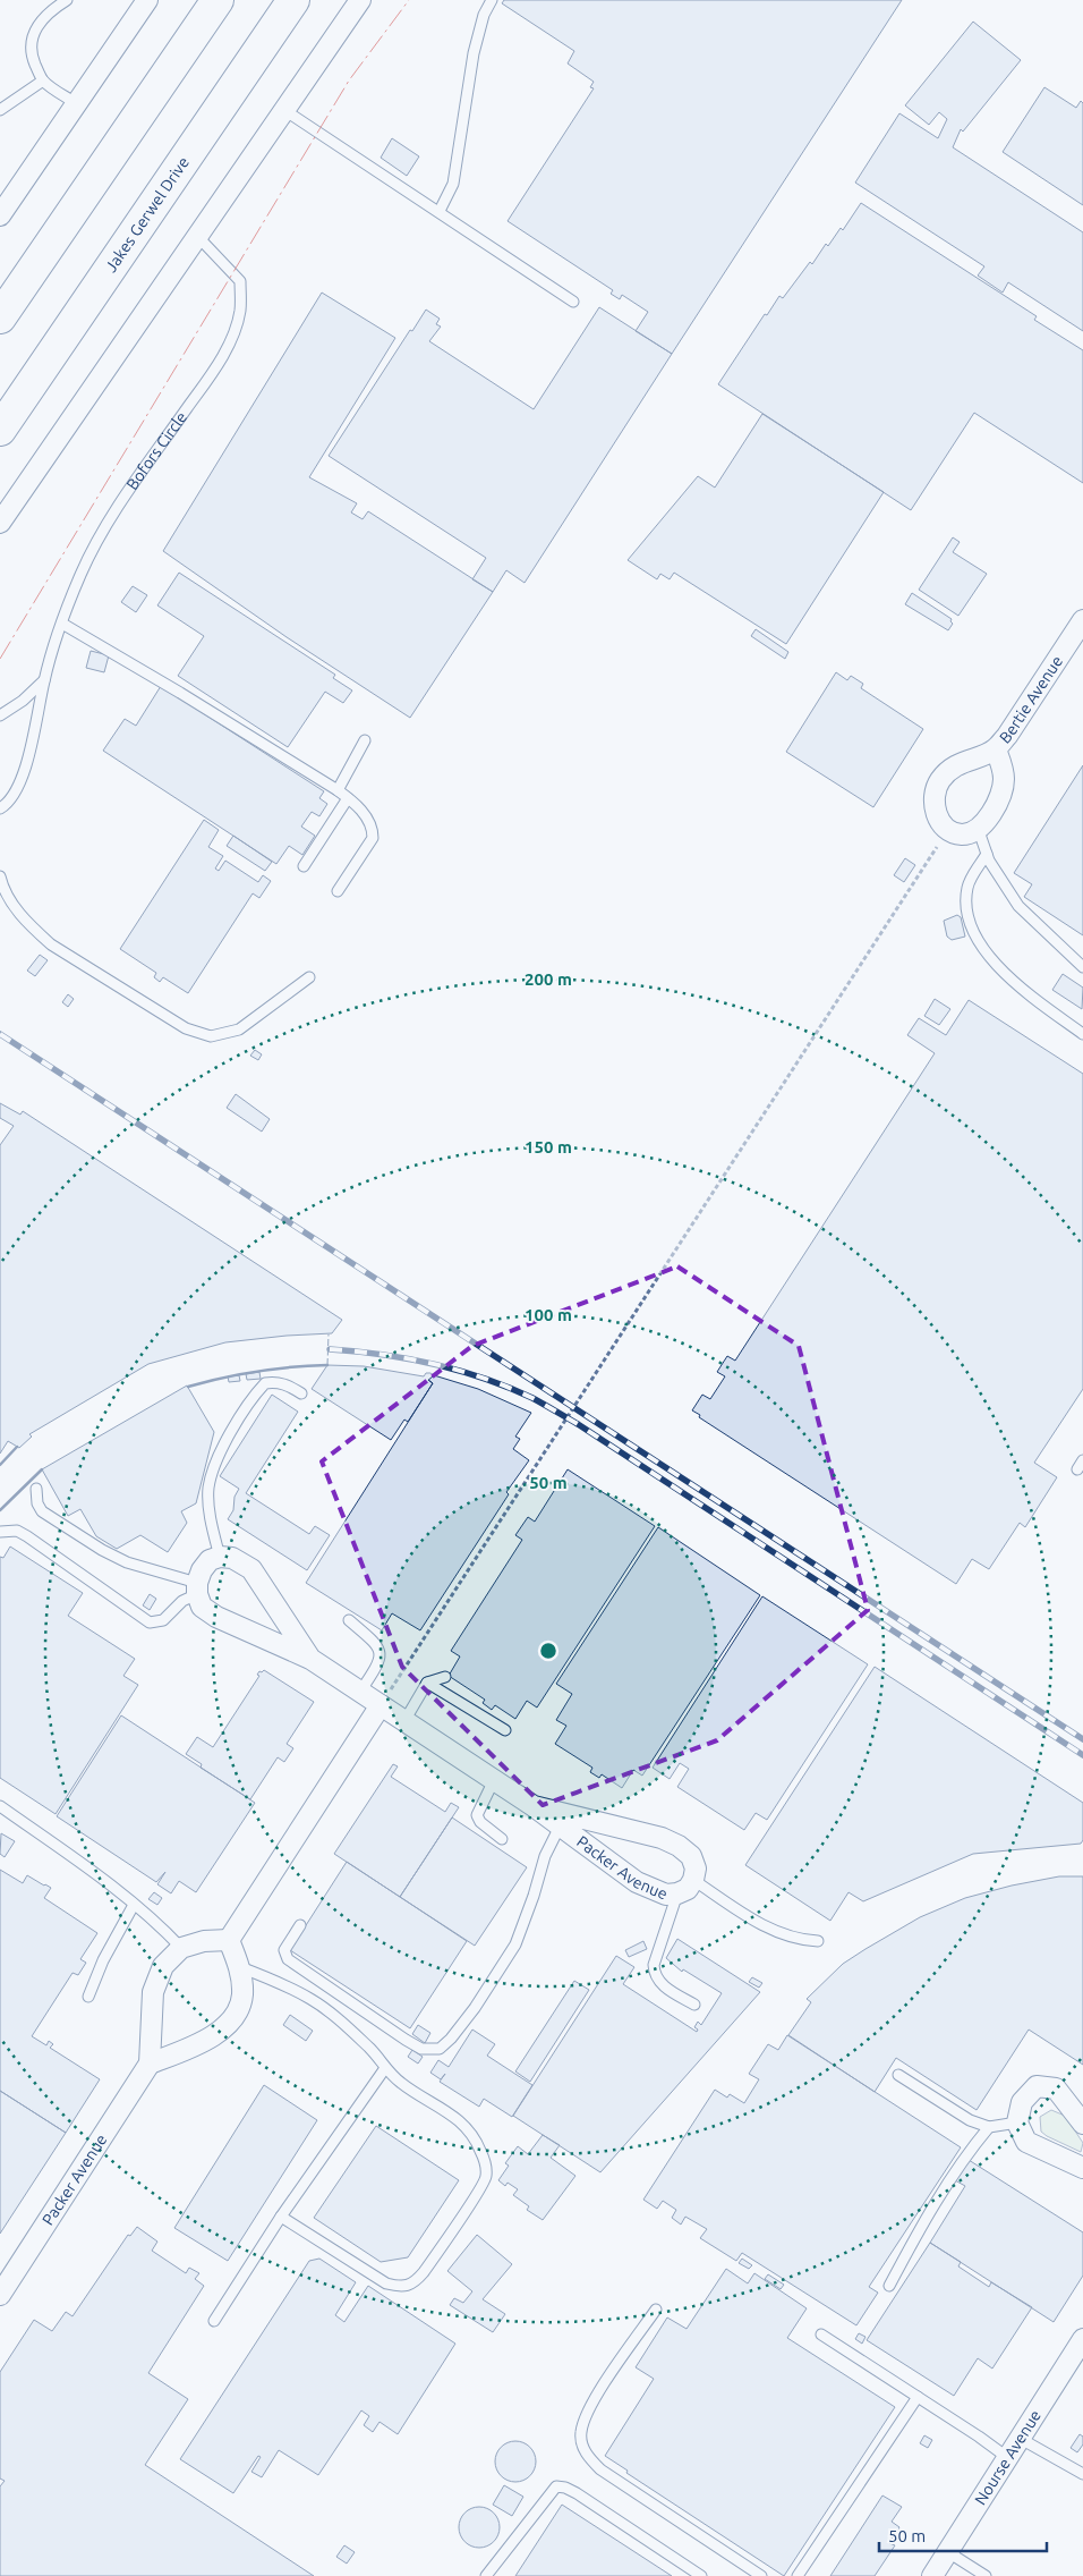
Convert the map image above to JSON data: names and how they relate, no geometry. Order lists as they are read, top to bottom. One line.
{"streets":{"highway":["Jakes Gerwel Drive"],"street":["Bertie Avenue","Packer Avenue","Nourse Avenue"],"lane":["Bofors Circle"]},"scale_bar":"50 m","rings":["200 m","150 m","100 m","50 m"]}
